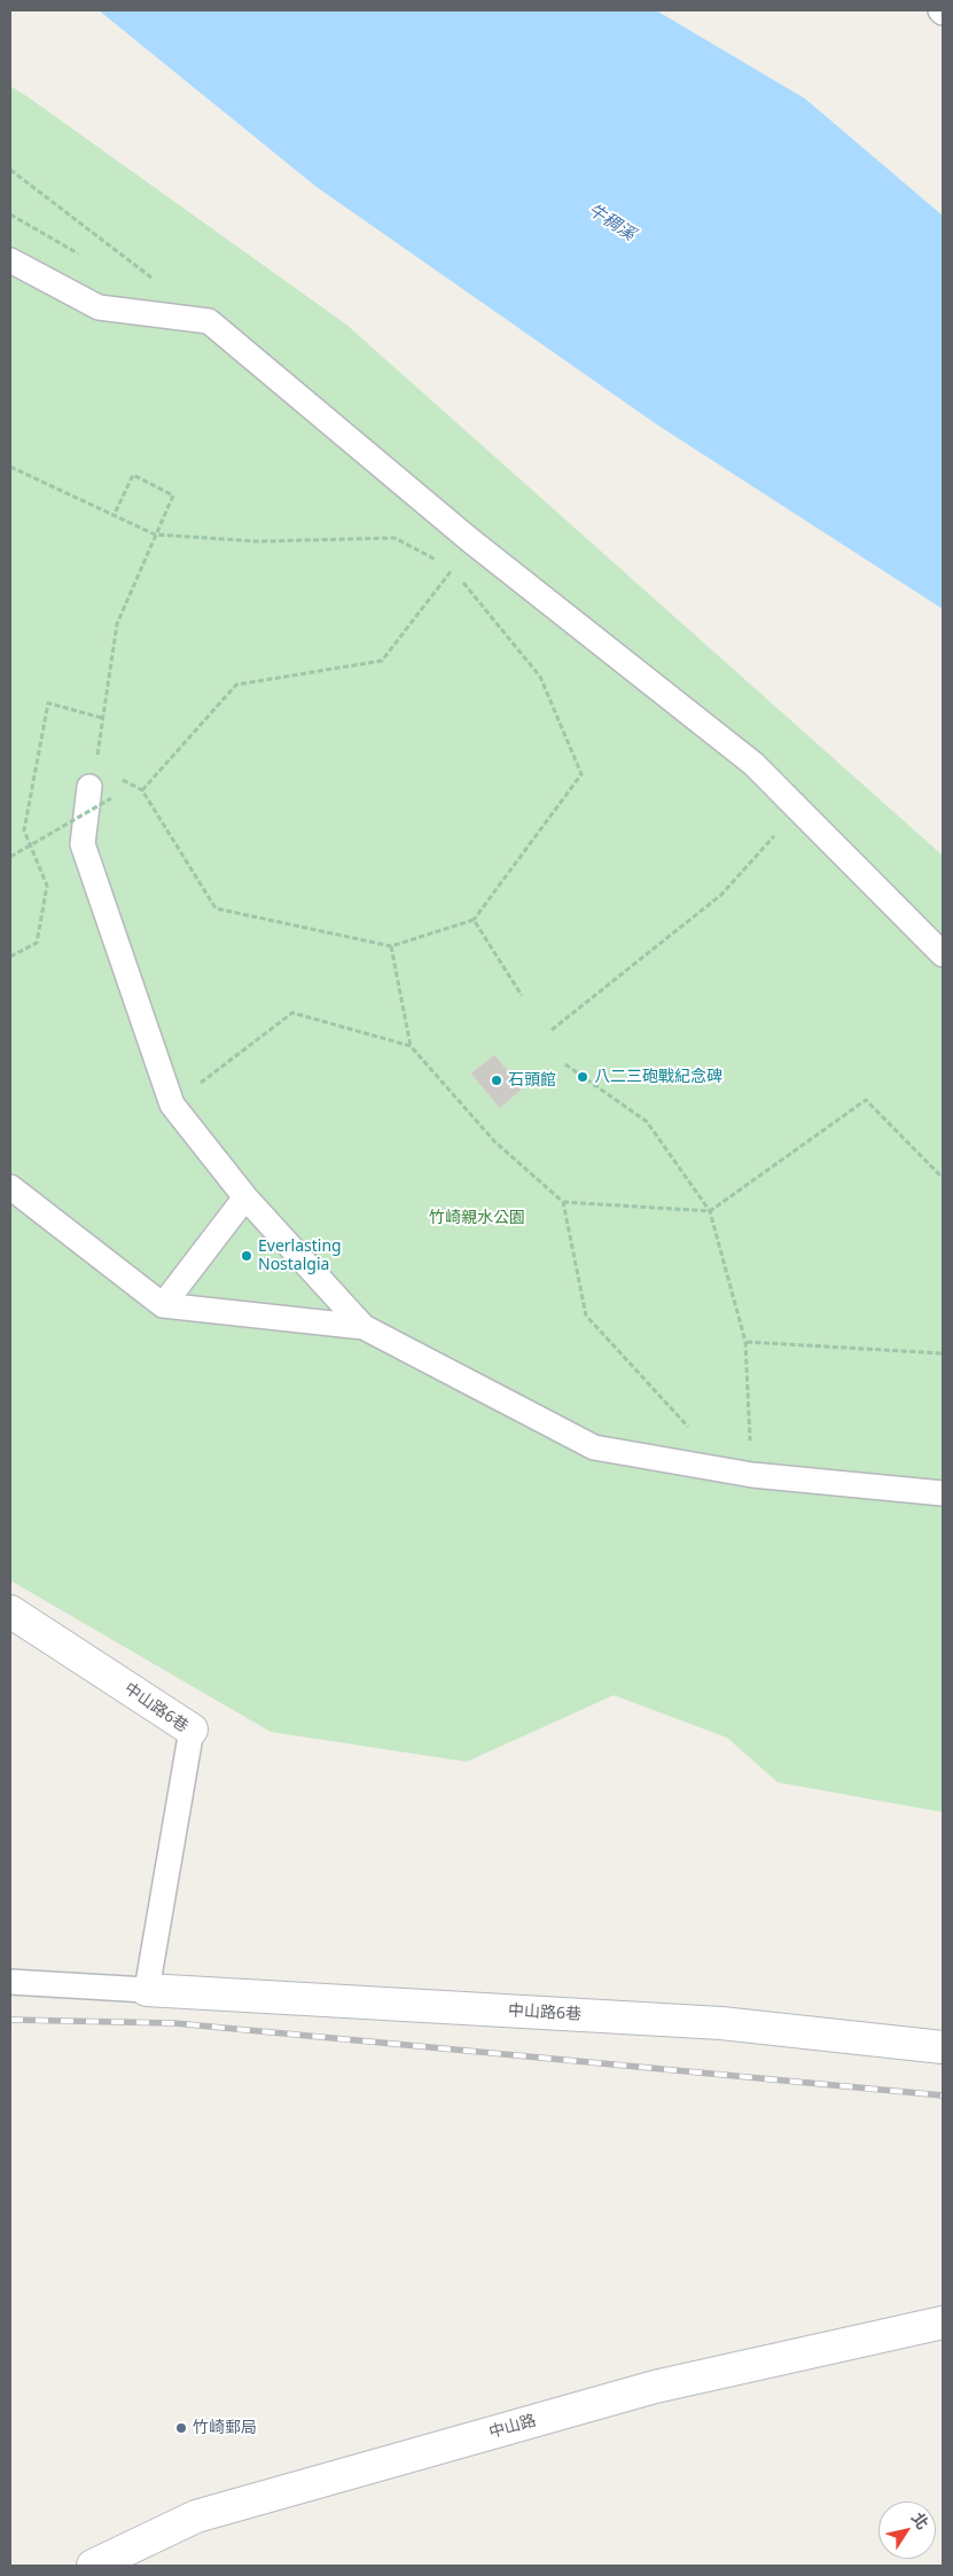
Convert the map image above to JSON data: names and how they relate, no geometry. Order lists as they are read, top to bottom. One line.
{"streets":{"street":["中山路6巷","中山路"]},"water":["牛稠溪"],"parks":["竹崎親水公園"],"places":["八二三砲戰紀念碑","石頭館","Everlasting Nostalgia","竹崎郵局"],"north":"top right"}
